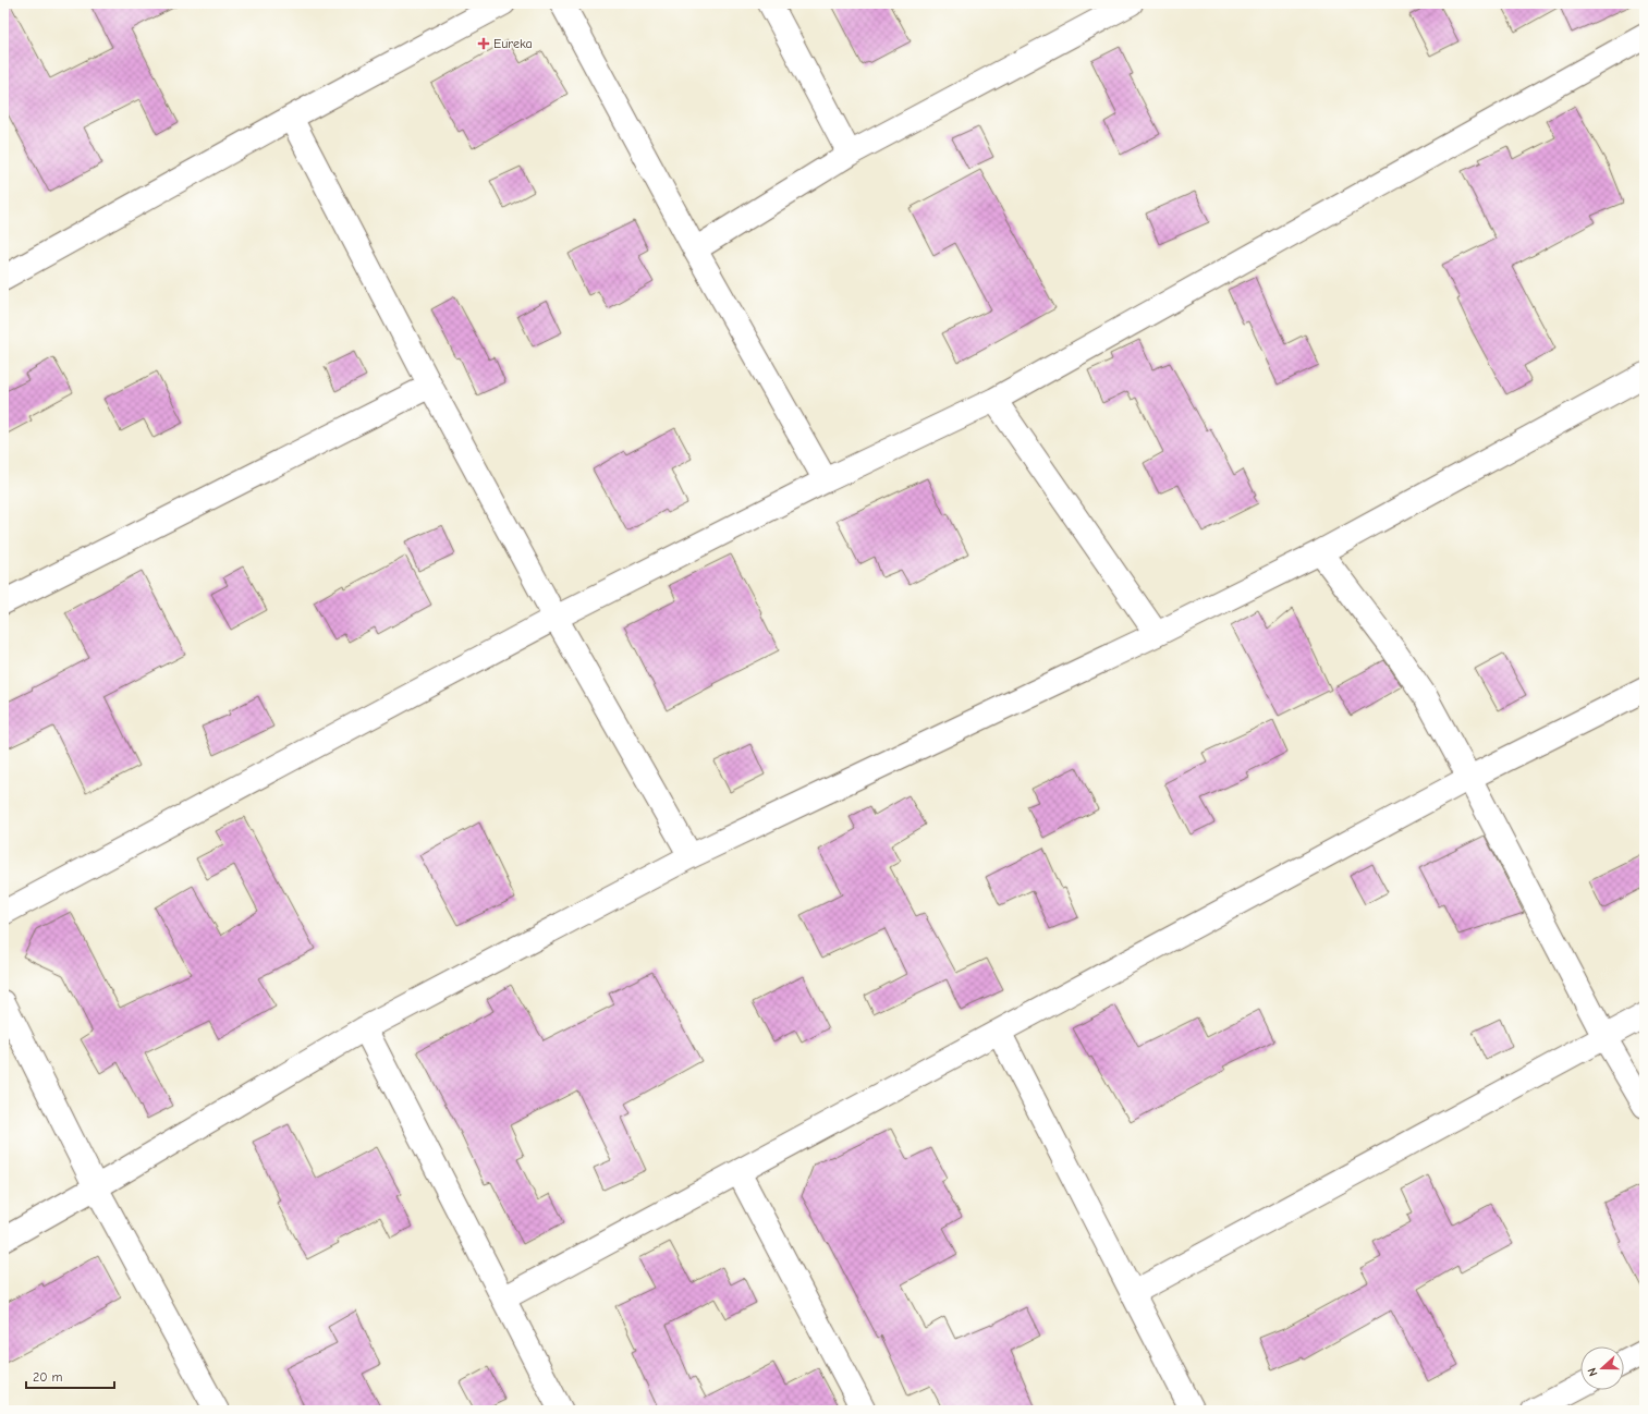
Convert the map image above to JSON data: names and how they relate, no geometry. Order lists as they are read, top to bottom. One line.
{"places":{"health":["Eureka"]},"scale_bar":"20 m","north":"left"}
